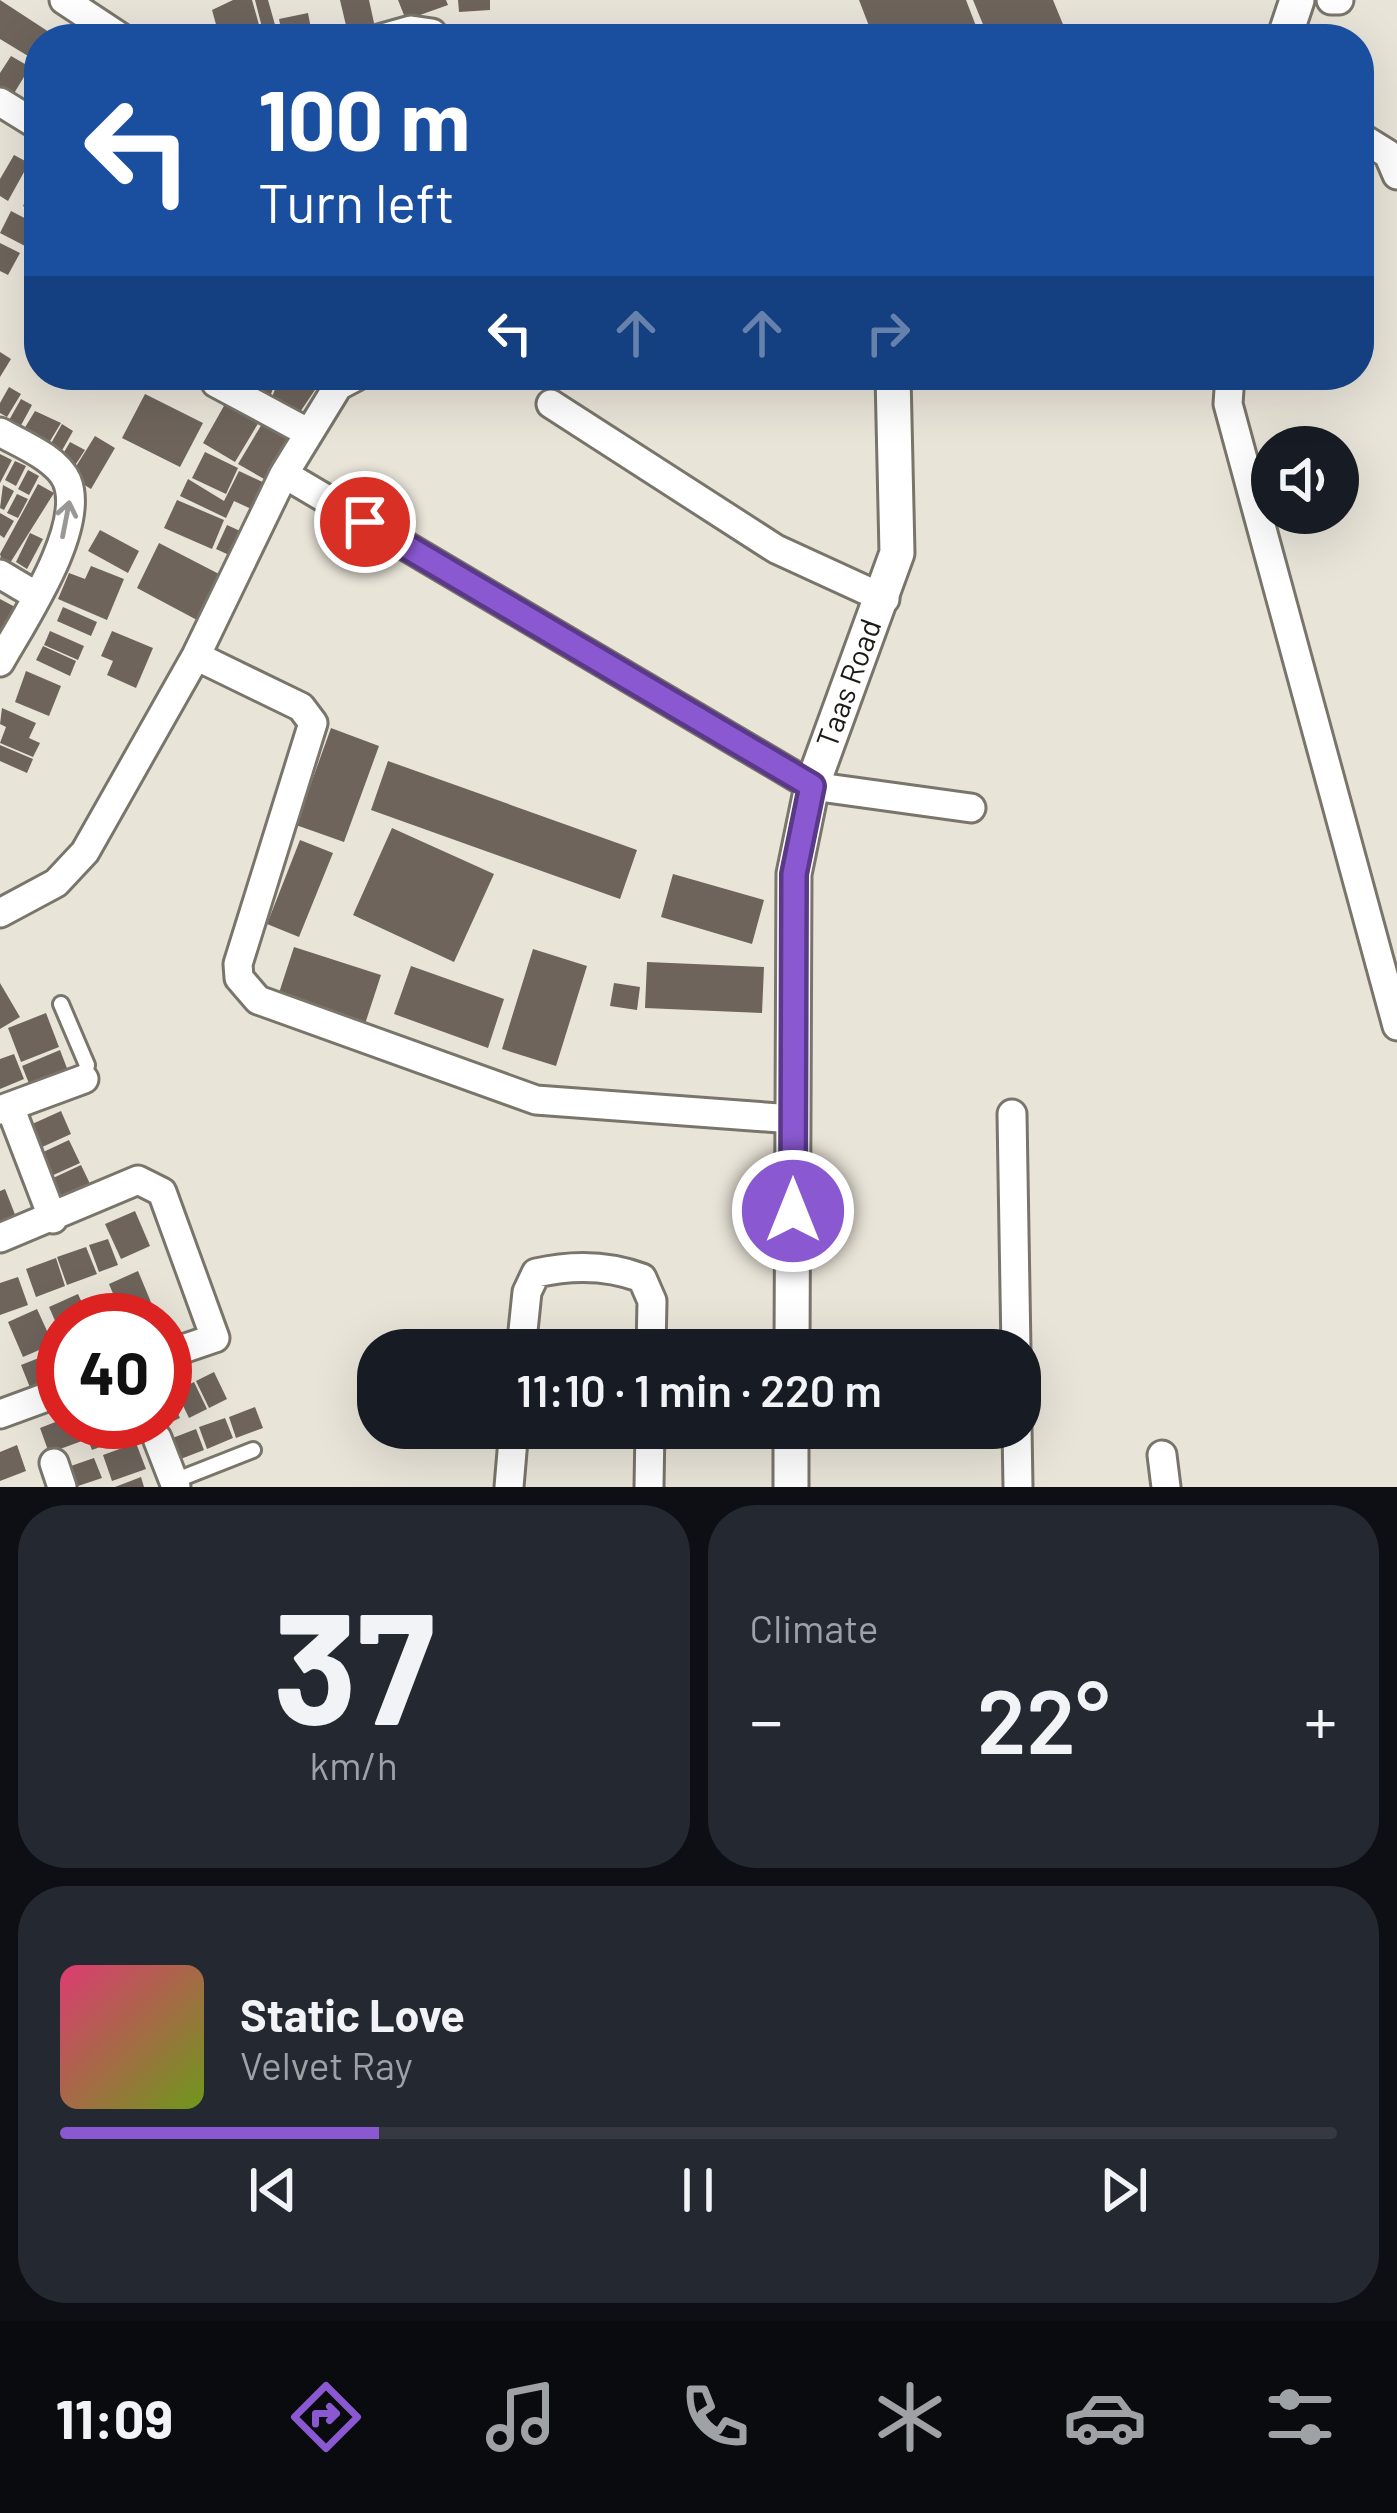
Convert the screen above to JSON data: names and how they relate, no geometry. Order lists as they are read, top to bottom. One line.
{"streets":{"street":["Taas Road"]},"page":{"turn":["100 m","Turn left"],"limit":"40","trip":"11:10 · 1 min · 220 m","tile":[["37","km/h"],"Climate"],"heat":["−","22°","+"],"song":["Static Love","Velvet Ray"],"tabs":"11:09"}}
